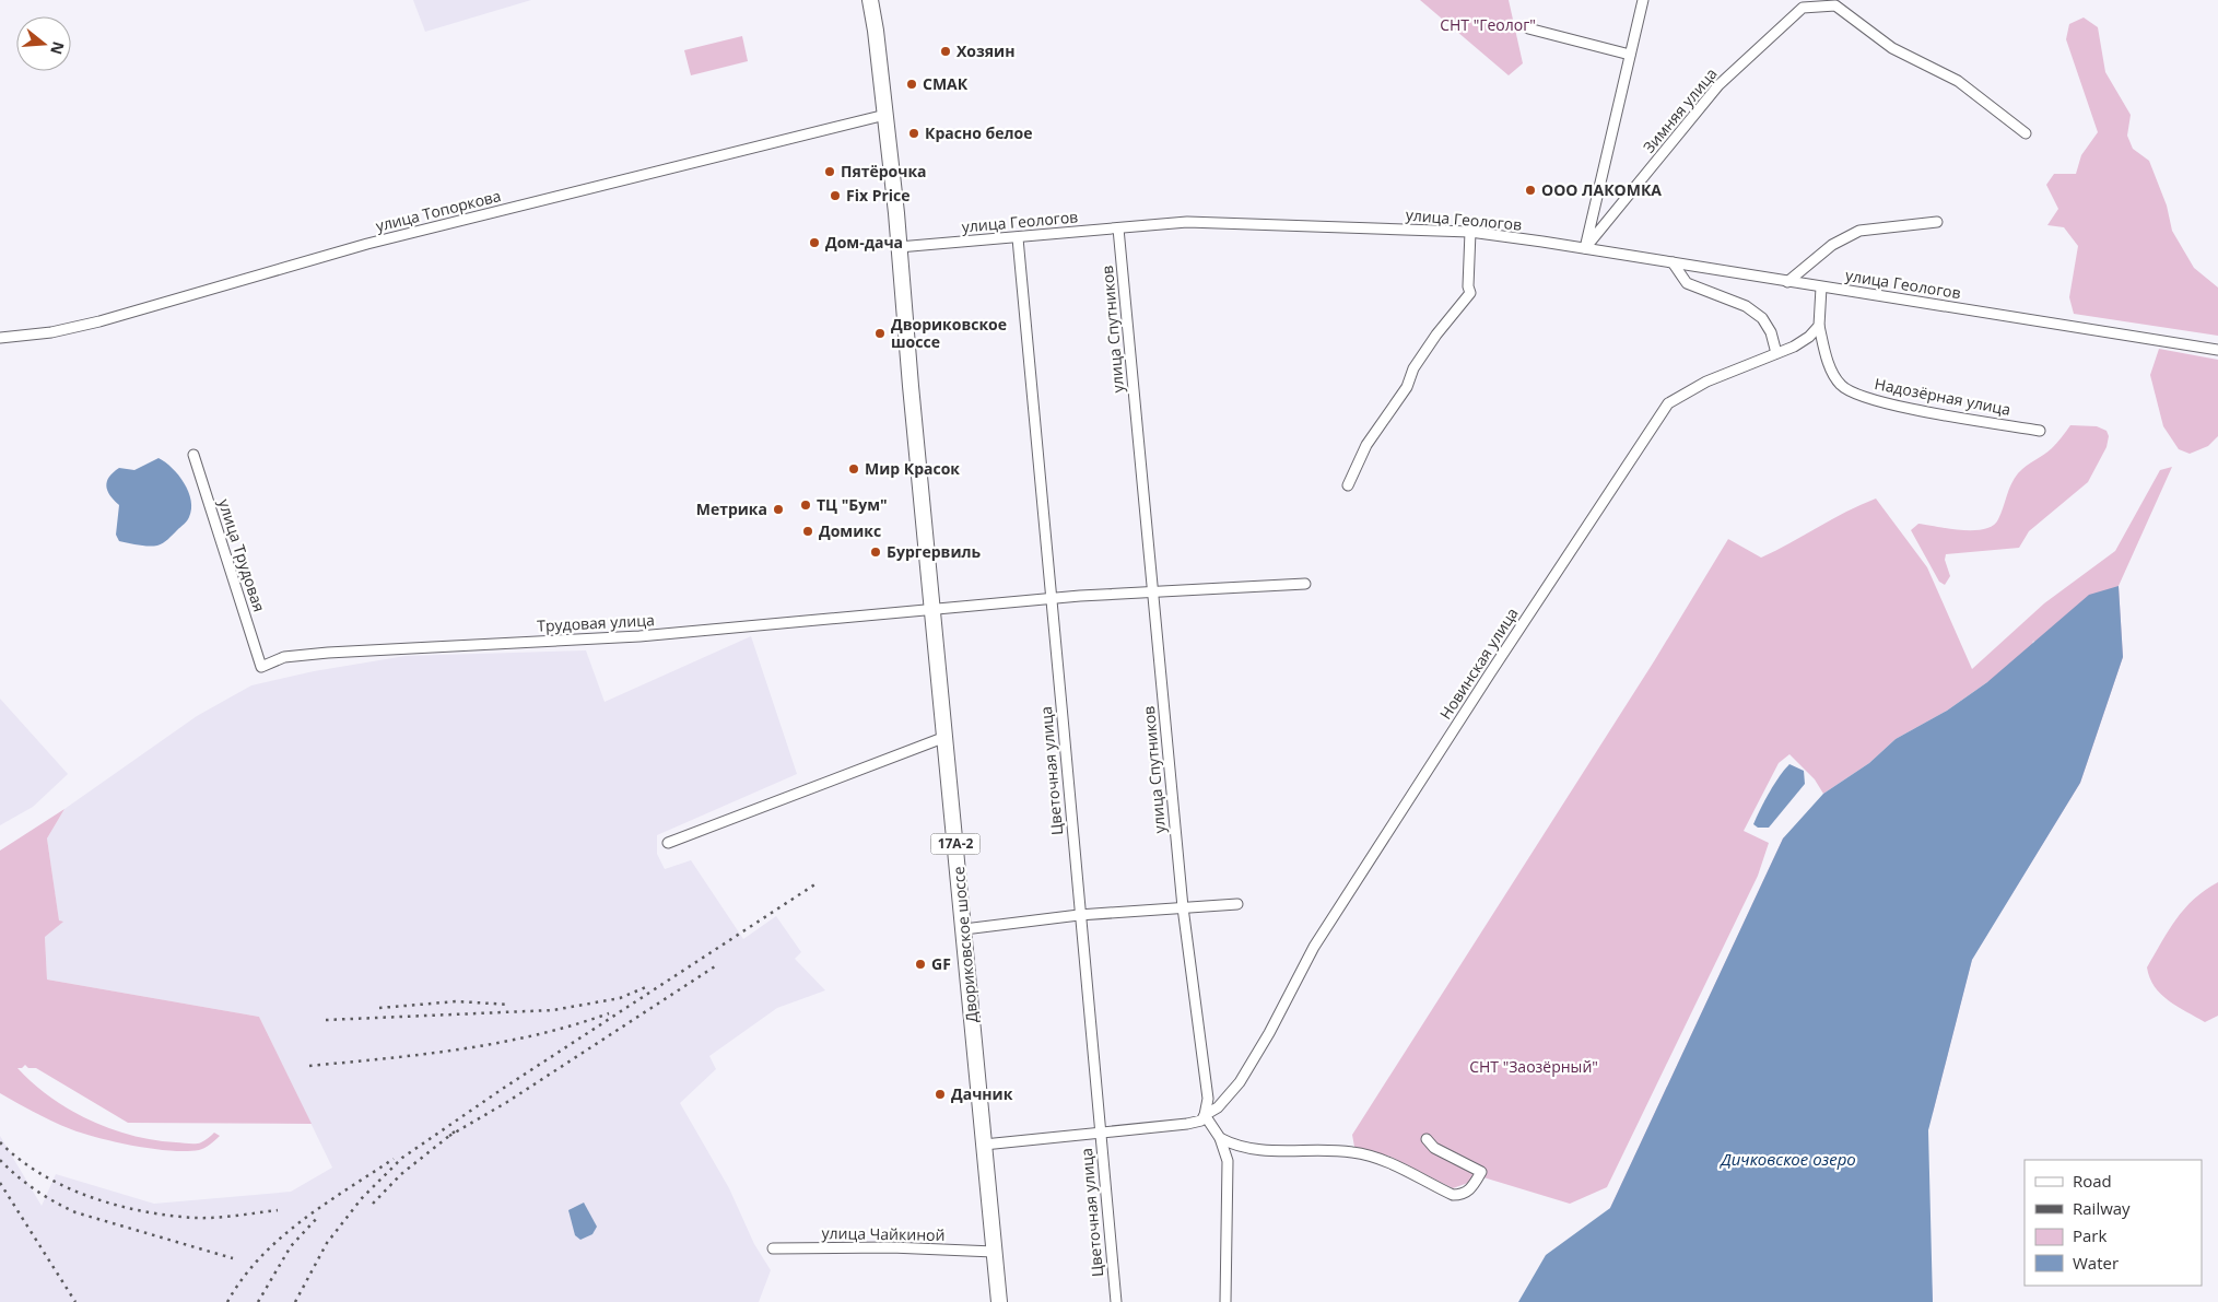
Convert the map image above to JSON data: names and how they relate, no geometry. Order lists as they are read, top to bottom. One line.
{"streets":{"main road":["17А-2","Двориковское шоссе"],"street":["Зимняя улица","улица Топоркова","улица Геологов","улица Спутников","Надозёрная улица","улица Трудовая","Трудовая улица","Новинская улица","Цветочная улица","улица Чайкиной"]},"crossings":[["Зимняя улица","улица Геологов"],["улица Топоркова","Двориковское шоссе"],["улица Геологов","улица Спутников"],["улица Геологов","Цветочная улица"],["улица Геологов","Двориковское шоссе"],["улица Спутников","Трудовая улица"],["улица Спутников","Новинская улица"],["Надозёрная улица","Новинская улица"],["улица Трудовая","Трудовая улица"],["Трудовая улица","Цветочная улица"],["Трудовая улица","Двориковское шоссе"],["Новинская улица","Цветочная улица"],["Новинская улица","Двориковское шоссе"],["Двориковское шоссе","улица Чайкиной"]],"water":["Дичковское озеро"],"parks":["СНТ \"Геолог\"","СНТ \"Заозёрный\""],"places":["Хозяин","СМАК","Красно белое","Пятёрочка","ООО ЛАКОМКА","Fix Price","Дом-дача","Двориковское шоссе","Мир Красок","ТЦ \"Бум\"","Метрика","Домикс","Бургервиль","GF","Дачник"],"legend":["Road","Railway","Park","Water"],"north":"right"}
